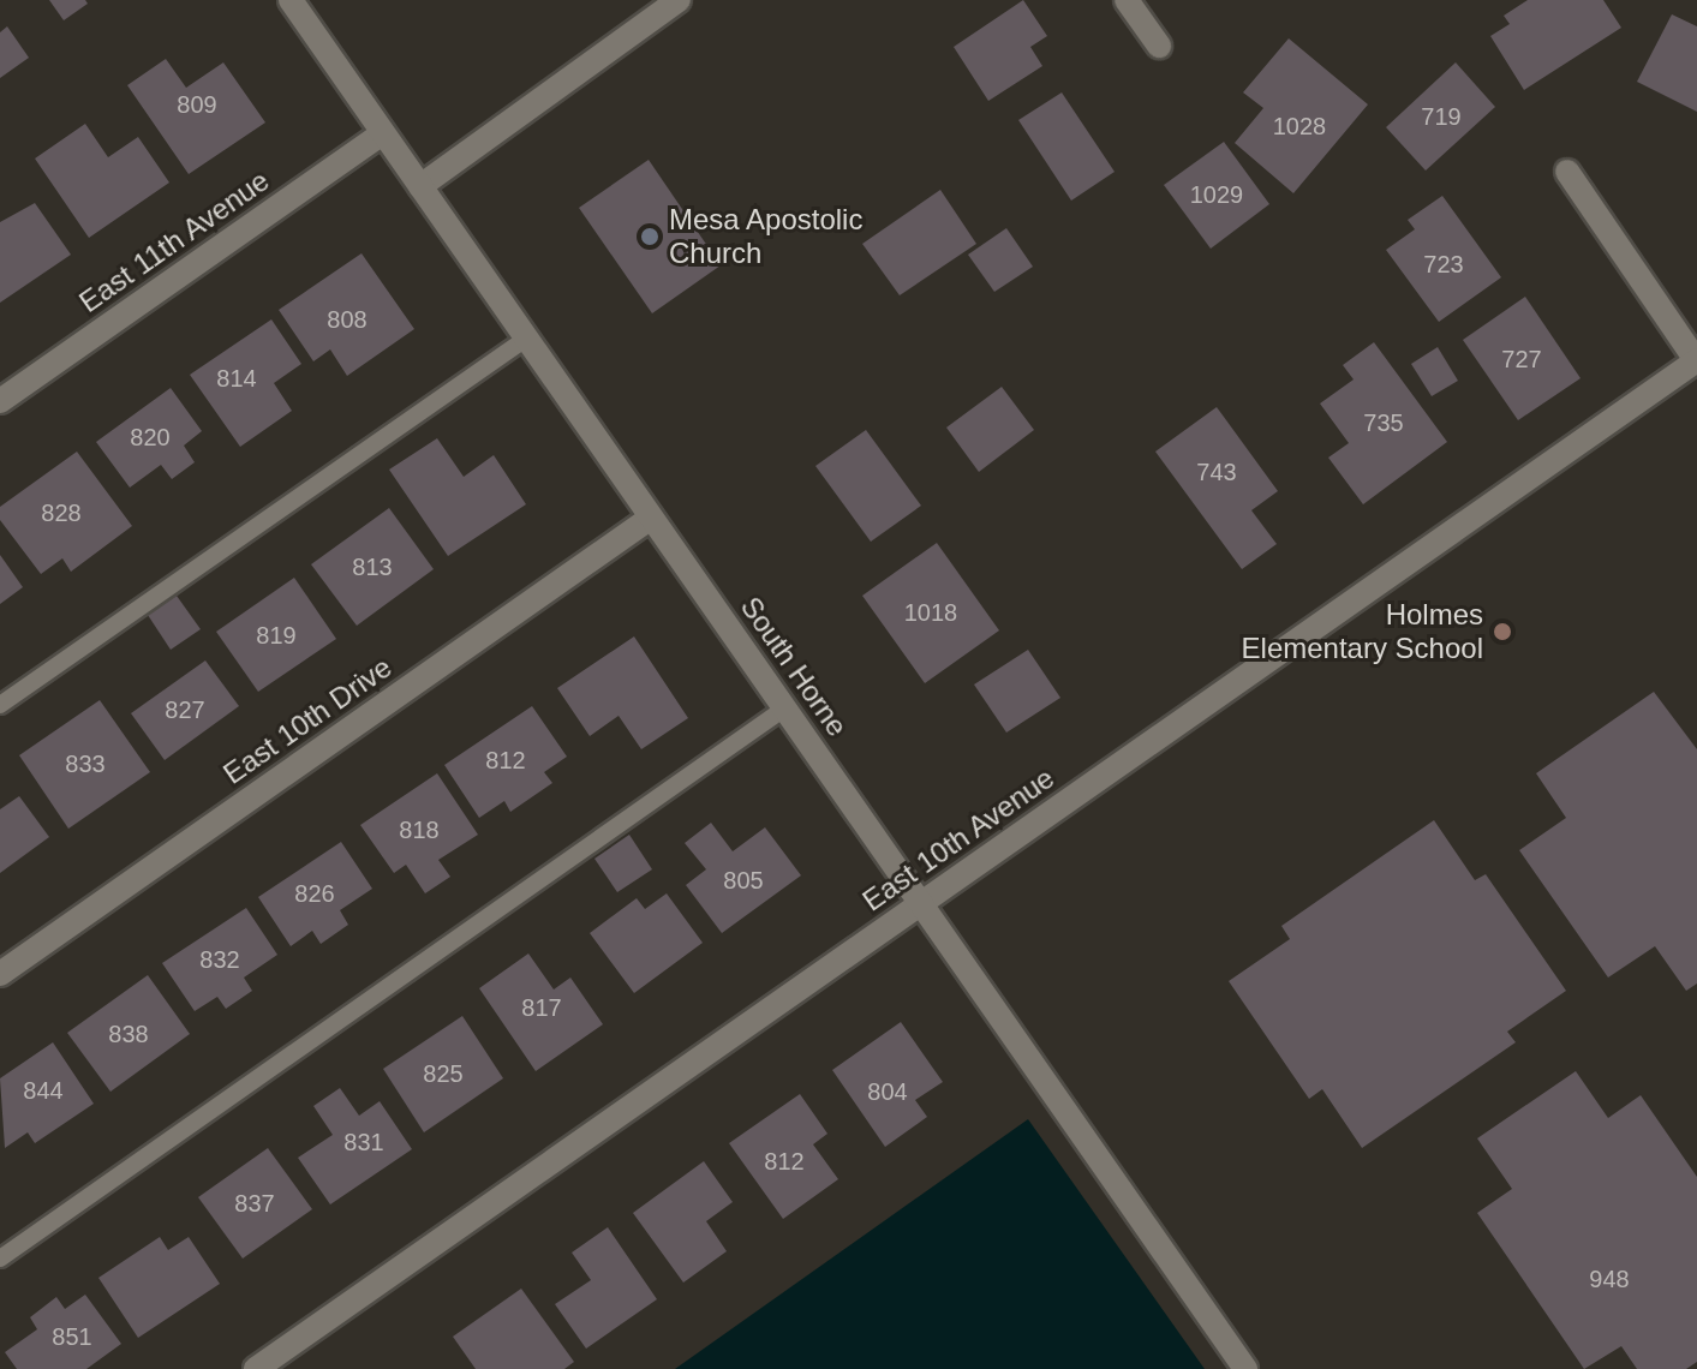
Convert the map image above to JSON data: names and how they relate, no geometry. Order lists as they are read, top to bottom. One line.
{"streets":{"street":["East 11th Avenue","South Horne","East 10th Drive","East 10th Avenue"]},"crossings":[["East 11th Avenue","South Horne"],["South Horne","East 10th Drive"],["South Horne","East 10th Avenue"]],"places":["Mesa Apostolic Church","Holmes Elementary School"],"house_numbers":["809","719","1028","1029","723","808","727","814","735","820","743","828","813","1018","819","827","812","833","818","805","826","832","817","838","825","844","804","831","812","837","948","851"]}
